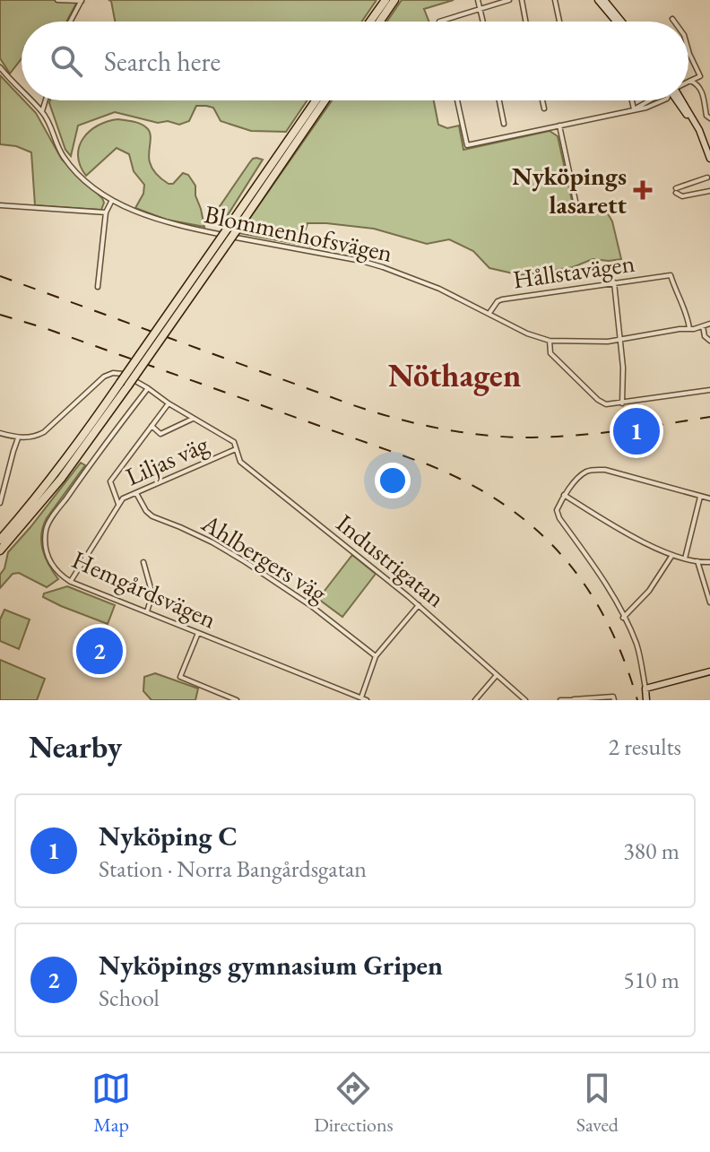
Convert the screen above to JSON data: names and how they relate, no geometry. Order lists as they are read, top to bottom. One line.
{"streets":{"street":["Blommenhofsvägen","Hållstavägen","Liljas väg","Ahlbergers väg","Industrigatan","Hemgårdsvägen"]},"crossings":[["Blommenhofsvägen","Hållstavägen"],["Liljas väg","Ahlbergers väg"],["Liljas väg","Industrigatan"],["Liljas väg","Hemgårdsvägen"],["Industrigatan","Hemgårdsvägen"]],"districts":["Nöthagen"],"places":{"health":["Nyköpings lasarett"]},"page":{"search":"Search here","pins":["1","2"],"heading":["Nearby","2 results"],"list":[{"mark":"1","name":"Nyköping C","note":"Station · Norra Bangårdsgatan","value":"380 m"},{"mark":"2","name":"Nyköpings gymnasium Gripen","note":"School","value":"510 m"}],"nav":["Map","Directions","Saved"]}}
